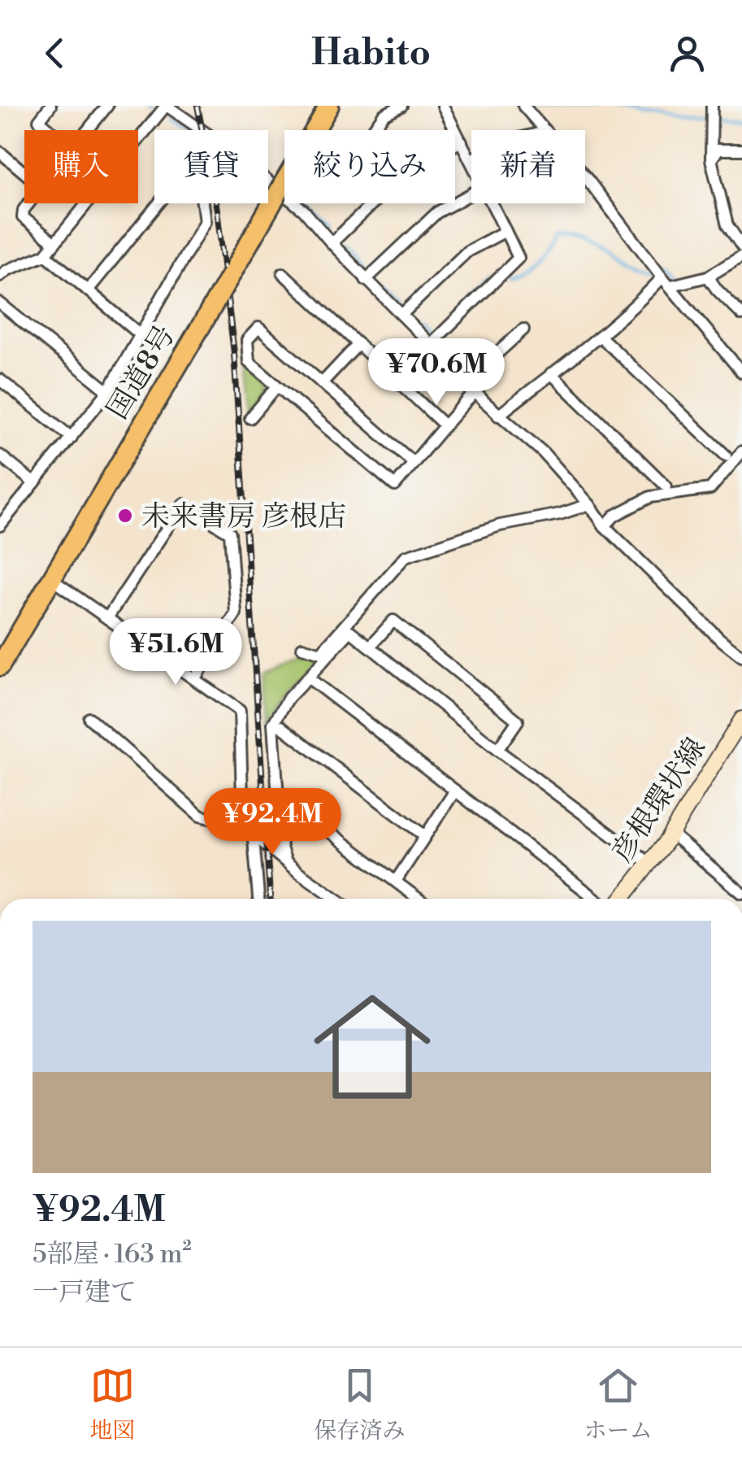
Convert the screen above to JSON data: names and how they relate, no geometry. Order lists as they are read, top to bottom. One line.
{"streets":{"highway":["国道8号"],"main road":["彦根環状線"]},"places":["未来書房 彦根店"],"page":{"header":"Habito","chip":["購入","賃貸","絞り込み","新着"],"price":["¥70.6M","¥51.6M","¥92.4M"],"list":[{"name":"¥92.4M","note":"5部屋 · 163 m² · 一戸建て"}],"tabs":["地図","保存済み","ホーム"]}}
